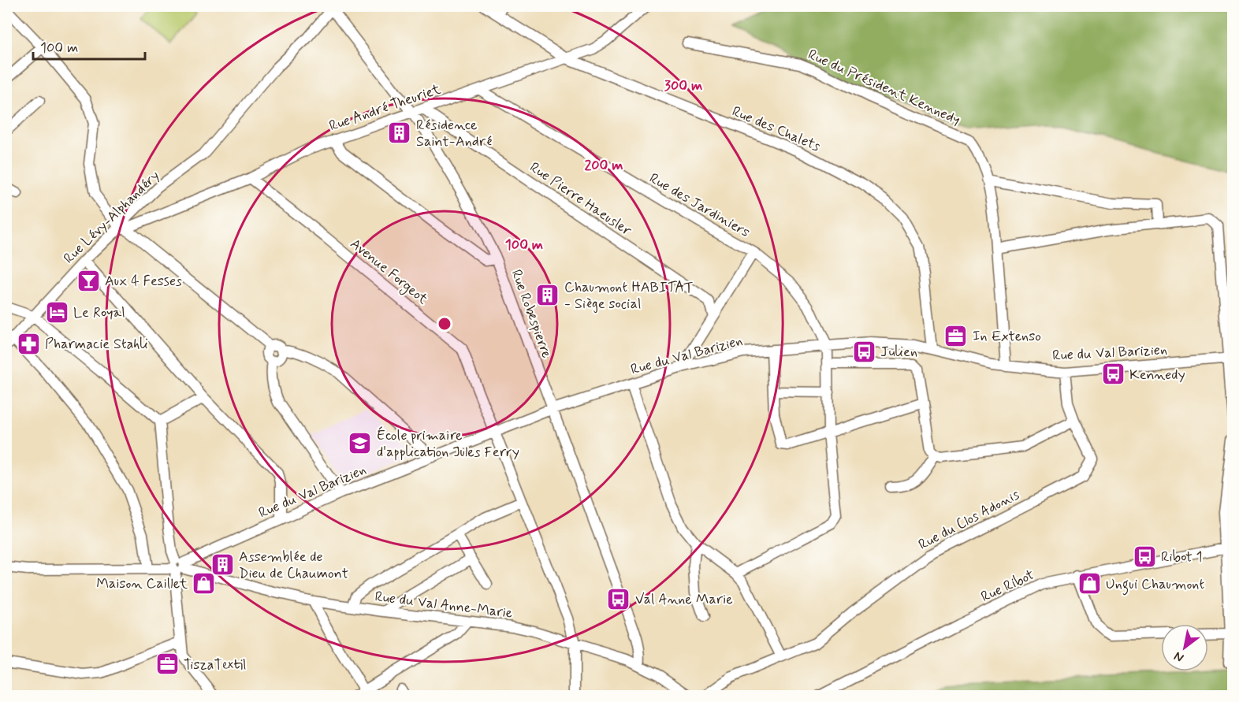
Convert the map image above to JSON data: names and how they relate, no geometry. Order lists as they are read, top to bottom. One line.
{"streets":{"street":["Rue du Président Kennedy","Rue André Theuriet","Rue des Chalets","Rue Pierre Haeusler","Rue des Jardiniers","Rue Lévy-Alphandéry","Avenue Forgeot","Rue Robespierre","Rue du Val Barizien","Rue du Clos Adonis","Rue Ribot","Rue du Val Anne-Marie"]},"crossings":[["Rue du Président Kennedy","Rue du Val Barizien"],["Rue André Theuriet","Rue des Chalets"],["Rue André Theuriet","Rue Pierre Haeusler"],["Rue André Theuriet","Rue des Jardiniers"],["Rue André Theuriet","Rue Lévy-Alphandéry"],["Rue André Theuriet","Avenue Forgeot"],["Rue André Theuriet","Rue Robespierre"],["Rue des Chalets","Rue du Val Barizien"],["Rue des Jardiniers","Rue du Val Barizien"],["Rue Lévy-Alphandéry","Rue Robespierre"],["Avenue Forgeot","Rue du Val Barizien"],["Avenue Forgeot","Rue du Val Anne-Marie"],["Rue Robespierre","Rue du Val Barizien"],["Rue Robespierre","Rue du Val Anne-Marie"],["Rue du Val Barizien","Rue du Clos Adonis"],["Rue du Val Barizien","Rue du Val Anne-Marie"]],"places":{"building":["Résidence Saint-André","Chaumont HABITAT - Siège social","Assemblée de Dieu de Chaumont"],"bar":["Aux 4 Fesses"],"hotel":["Le Royal"],"office":["In Extenso","TiszaTextil"],"pharmacy":["Pharmacie Stahli"],"bus stop":["Julien","Kennedy","Ribot 1","Val Anne Marie"],"school or university":["École primaire d'application Jules Ferry"],"shop":["Maison Caillet","Ungui Chaumont"]},"scale_bar":"100 m","north":"bottom left","rings":["300 m","200 m","100 m"]}
